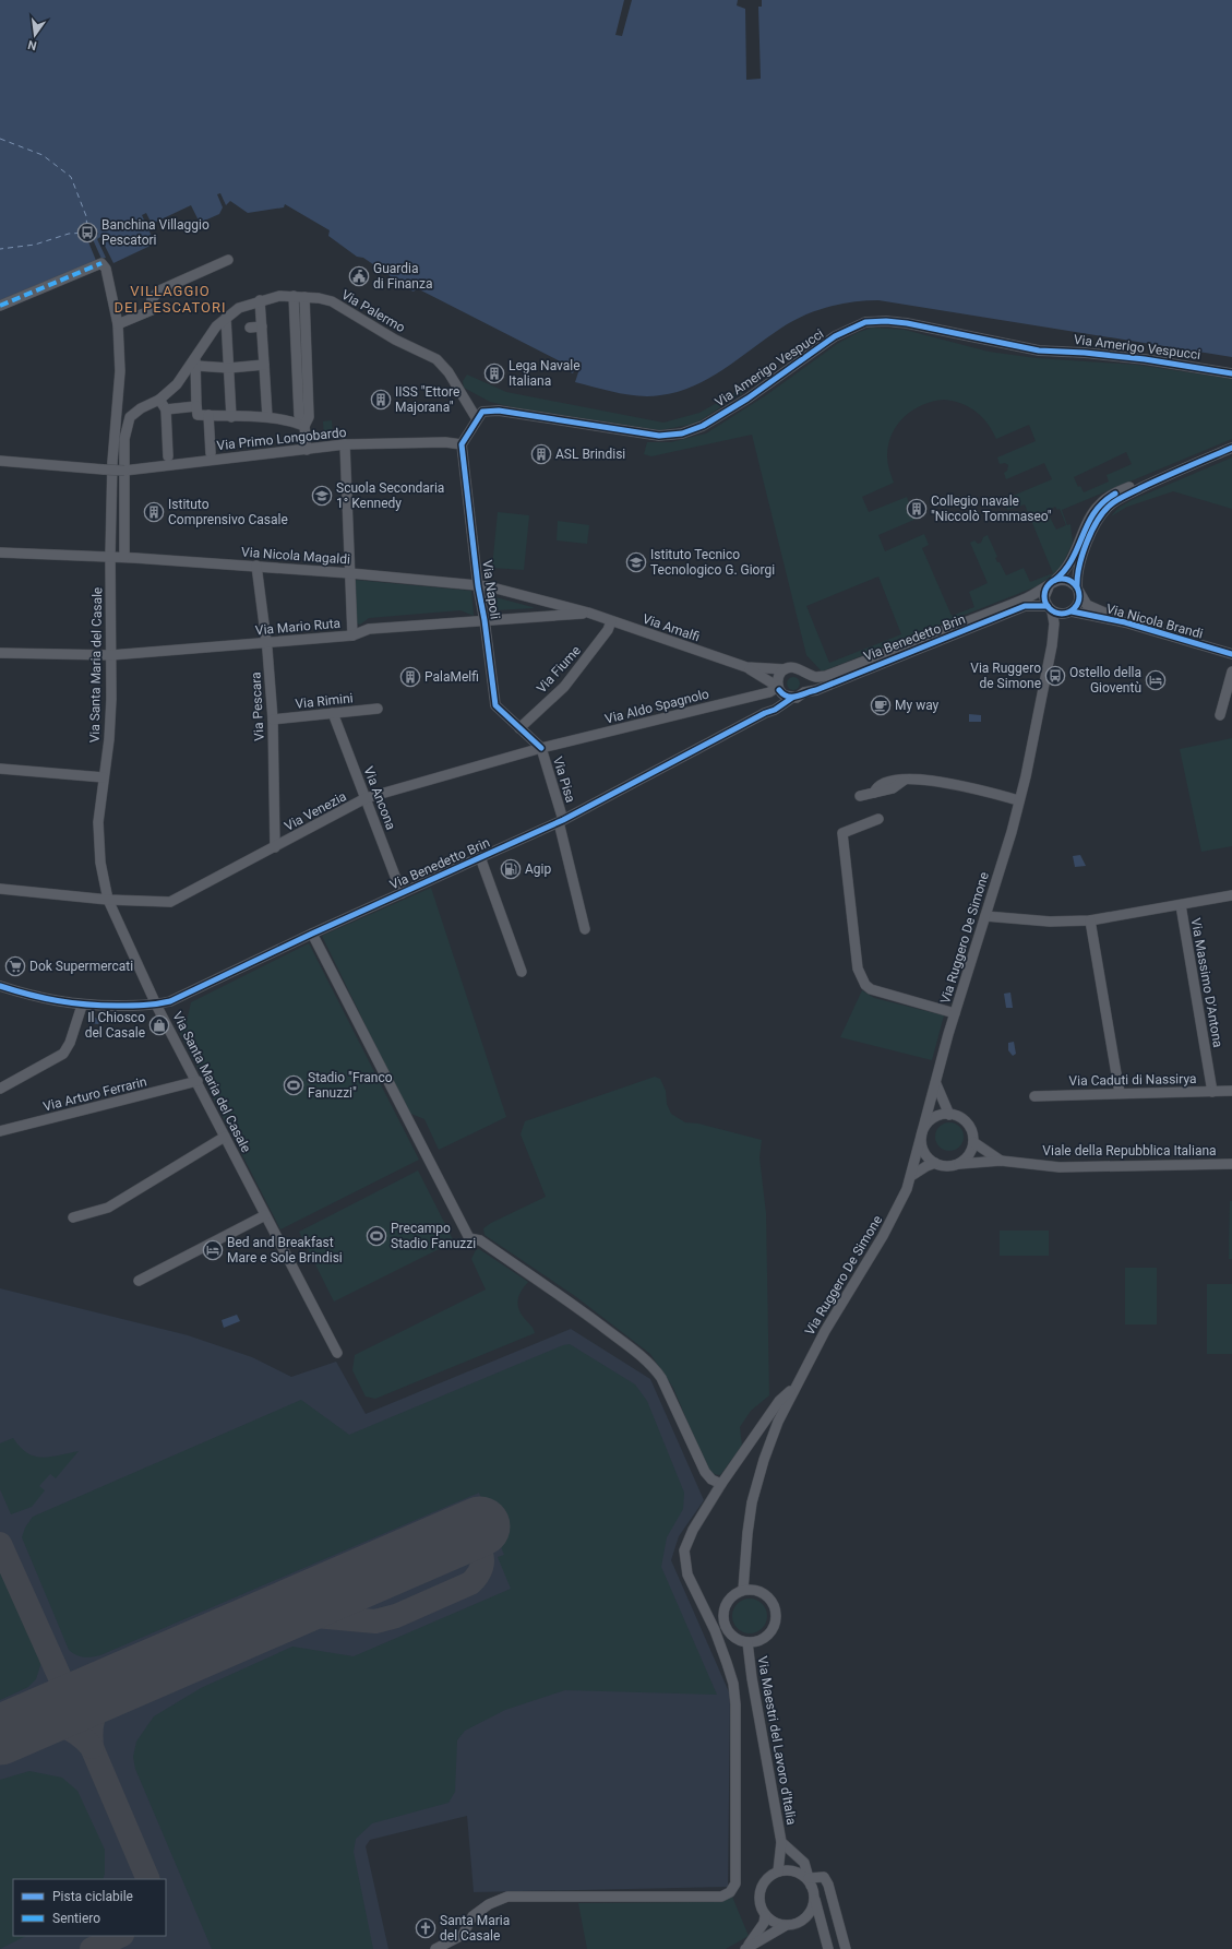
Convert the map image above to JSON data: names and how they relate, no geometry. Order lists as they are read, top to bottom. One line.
{"streets":{"street":["Via Palermo","Via Amerigo Vespucci","Via Primo Longobardo","Via Nicola Magaldi","Via Napoli","Via Nicola Brandi","Via Mario Ruta","Via Amalfi","Via Benedetto Brin","Via Santa Maria del Casale","Via Fiume","Via Rimini","Via Pescara","Via Aldo Spagnolo","Via Pisa","Via Ancona","Via Venezia","Via Ruggero De Simone","Via Massimo D'Antona","Via Caduti di Nassirya","Via Arturo Ferrarin","Viale della Repubblica Italiana","Via Maestri del Lavoro d'Italia"]},"crossings":[["Via Palermo","Via Amerigo Vespucci"],["Via Palermo","Via Primo Longobardo"],["Via Palermo","Via Nicola Magaldi"],["Via Primo Longobardo","Via Napoli"],["Via Nicola Magaldi","Via Napoli"],["Via Nicola Magaldi","Via Amalfi"],["Via Nicola Magaldi","Via Santa Maria del Casale"],["Via Nicola Magaldi","Via Pescara"],["Via Napoli","Via Mario Ruta"],["Via Napoli","Via Amalfi"],["Via Napoli","Via Fiume"],["Via Napoli","Via Aldo Spagnolo"],["Via Napoli","Via Pisa"],["Via Napoli","Via Venezia"],["Via Nicola Brandi","Via Benedetto Brin"],["Via Nicola Brandi","Via Ruggero De Simone"],["Via Mario Ruta","Via Amalfi"],["Via Mario Ruta","Via Santa Maria del Casale"],["Via Mario Ruta","Via Pescara"],["Via Amalfi","Via Benedetto Brin"],["Via Amalfi","Via Fiume"],["Via Amalfi","Via Aldo Spagnolo"],["Via Benedetto Brin","Via Santa Maria del Casale"],["Via Benedetto Brin","Via Aldo Spagnolo"],["Via Benedetto Brin","Via Pisa"],["Via Benedetto Brin","Via Ancona"],["Via Benedetto Brin","Via Ruggero De Simone"],["Via Santa Maria del Casale","Via Venezia"],["Via Santa Maria del Casale","Via Arturo Ferrarin"],["Via Rimini","Via Pescara"],["Via Rimini","Via Ancona"],["Via Pescara","Via Venezia"],["Via Aldo Spagnolo","Via Pisa"],["Via Aldo Spagnolo","Via Venezia"],["Via Pisa","Via Venezia"],["Via Ancona","Via Venezia"],["Via Ruggero De Simone","Via Massimo D'Antona"],["Via Ruggero De Simone","Viale della Repubblica Italiana"],["Via Massimo D'Antona","Via Caduti di Nassirya"]],"districts":["VILLAGGIO DEI PESCATORI"],"places":{"bus stop":["Banchina Villaggio Pescatori","Via Ruggero de Simone"],"public building":["Guardia di Finanza"],"building":["Lega Navale Italiana","IISS \"Ettore Majorana\"","ASL Brindisi","Collegio navale \"Niccolò Tommaseo\"","Istituto Comprensivo Casale","PalaMelfi"],"school or university":["Scuola Secondaria 1° Kennedy","Istituto Tecnico Tecnologico G. Giorgi"],"hotel":["Ostello della Gioventù","Bed and Breakfast Mare e Sole Brindisi"],"cafe":["My way"],"fuel station":["Agip"],"supermarket":["Dok Supermercati"],"shop":["Il Chiosco del Casale"],"sports":["Stadio \"Franco Fanuzzi\"","Precampo Stadio Fanuzzi"],"church":["Santa Maria del Casale"]},"legend":["Pista ciclabile","Sentiero"],"north":"bottom"}
